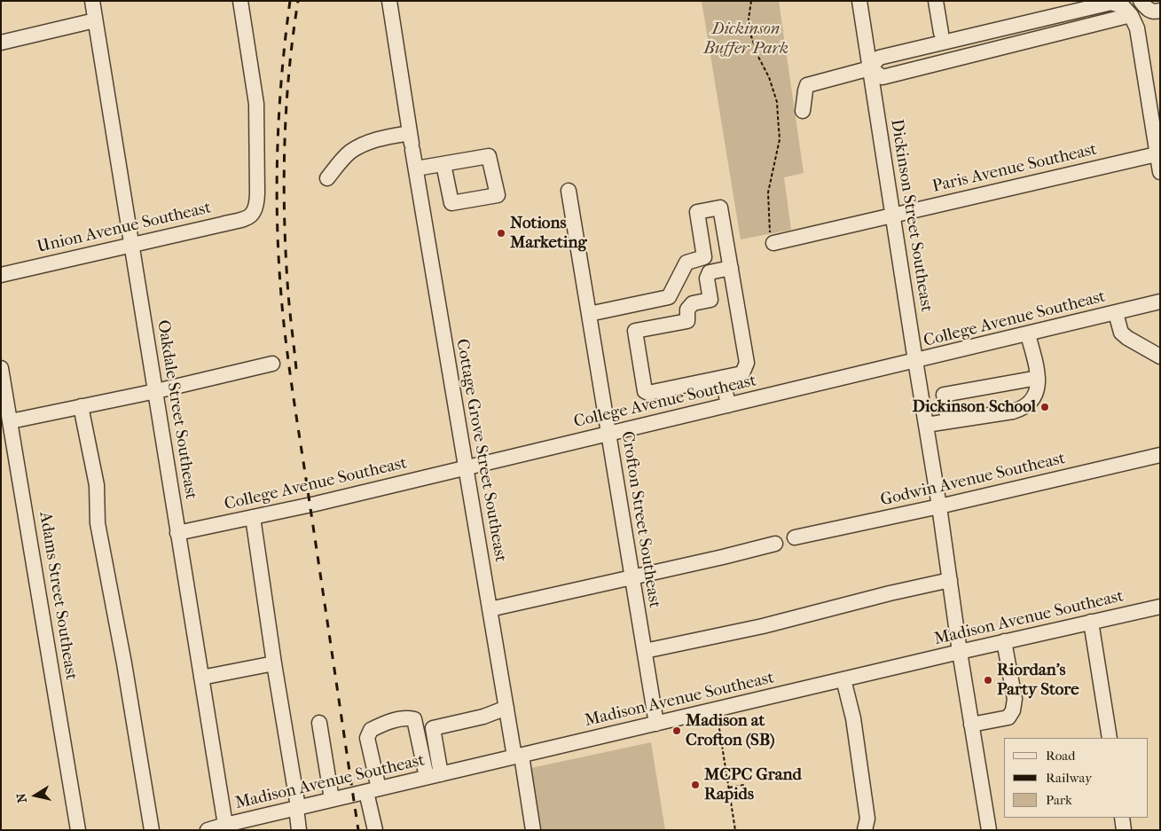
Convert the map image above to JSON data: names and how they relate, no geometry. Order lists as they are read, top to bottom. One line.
{"streets":{"street":["Paris Avenue Southeast","Dickinson Street Southeast","Union Avenue Southeast","College Avenue Southeast","Oakdale Street Southeast","Cottage Grove Street Southeast","Godwin Avenue Southeast","Crofton Street Southeast","Adams Street Southeast","Madison Avenue Southeast"]},"crossings":[["Paris Avenue Southeast","Dickinson Street Southeast"],["Dickinson Street Southeast","College Avenue Southeast"],["Dickinson Street Southeast","Godwin Avenue Southeast"],["Dickinson Street Southeast","Madison Avenue Southeast"],["Union Avenue Southeast","Oakdale Street Southeast"],["College Avenue Southeast","Oakdale Street Southeast"],["College Avenue Southeast","Cottage Grove Street Southeast"],["College Avenue Southeast","Crofton Street Southeast"],["Oakdale Street Southeast","Madison Avenue Southeast"],["Cottage Grove Street Southeast","Madison Avenue Southeast"],["Crofton Street Southeast","Madison Avenue Southeast"]],"parks":["Dickinson Buffer Park"],"places":["Notions Marketing","Dickinson School","Riordan's Party Store","Madison at Crofton (SB)","MCPC Grand Rapids"],"legend":["Road","Railway","Park"],"north":"left"}
